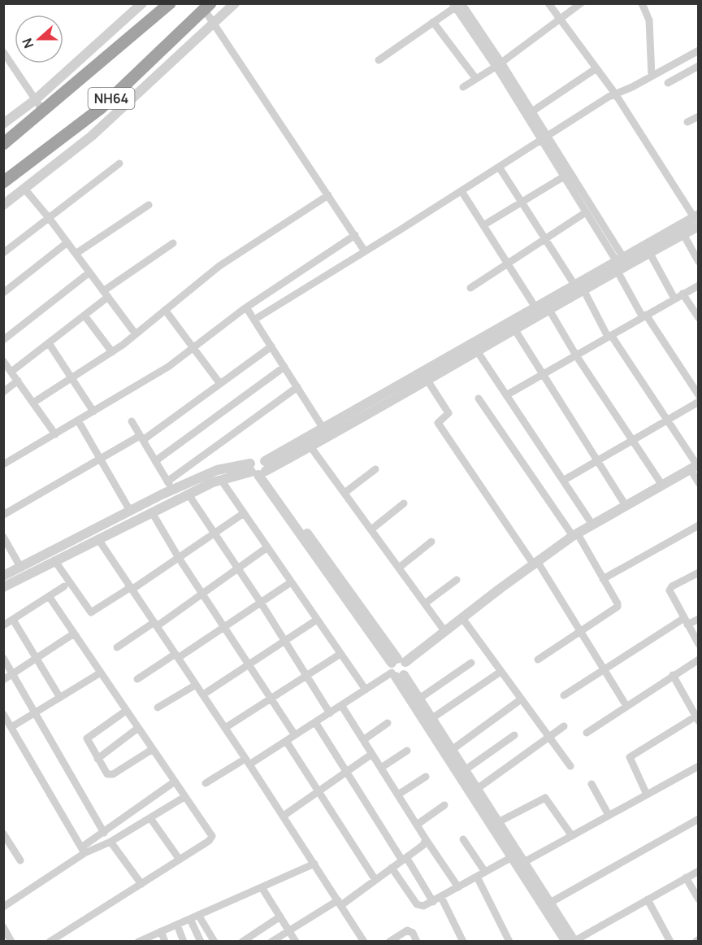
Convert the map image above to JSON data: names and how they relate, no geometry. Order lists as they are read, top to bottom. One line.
{"streets":{"highway":["NH64"]},"north":"left"}
